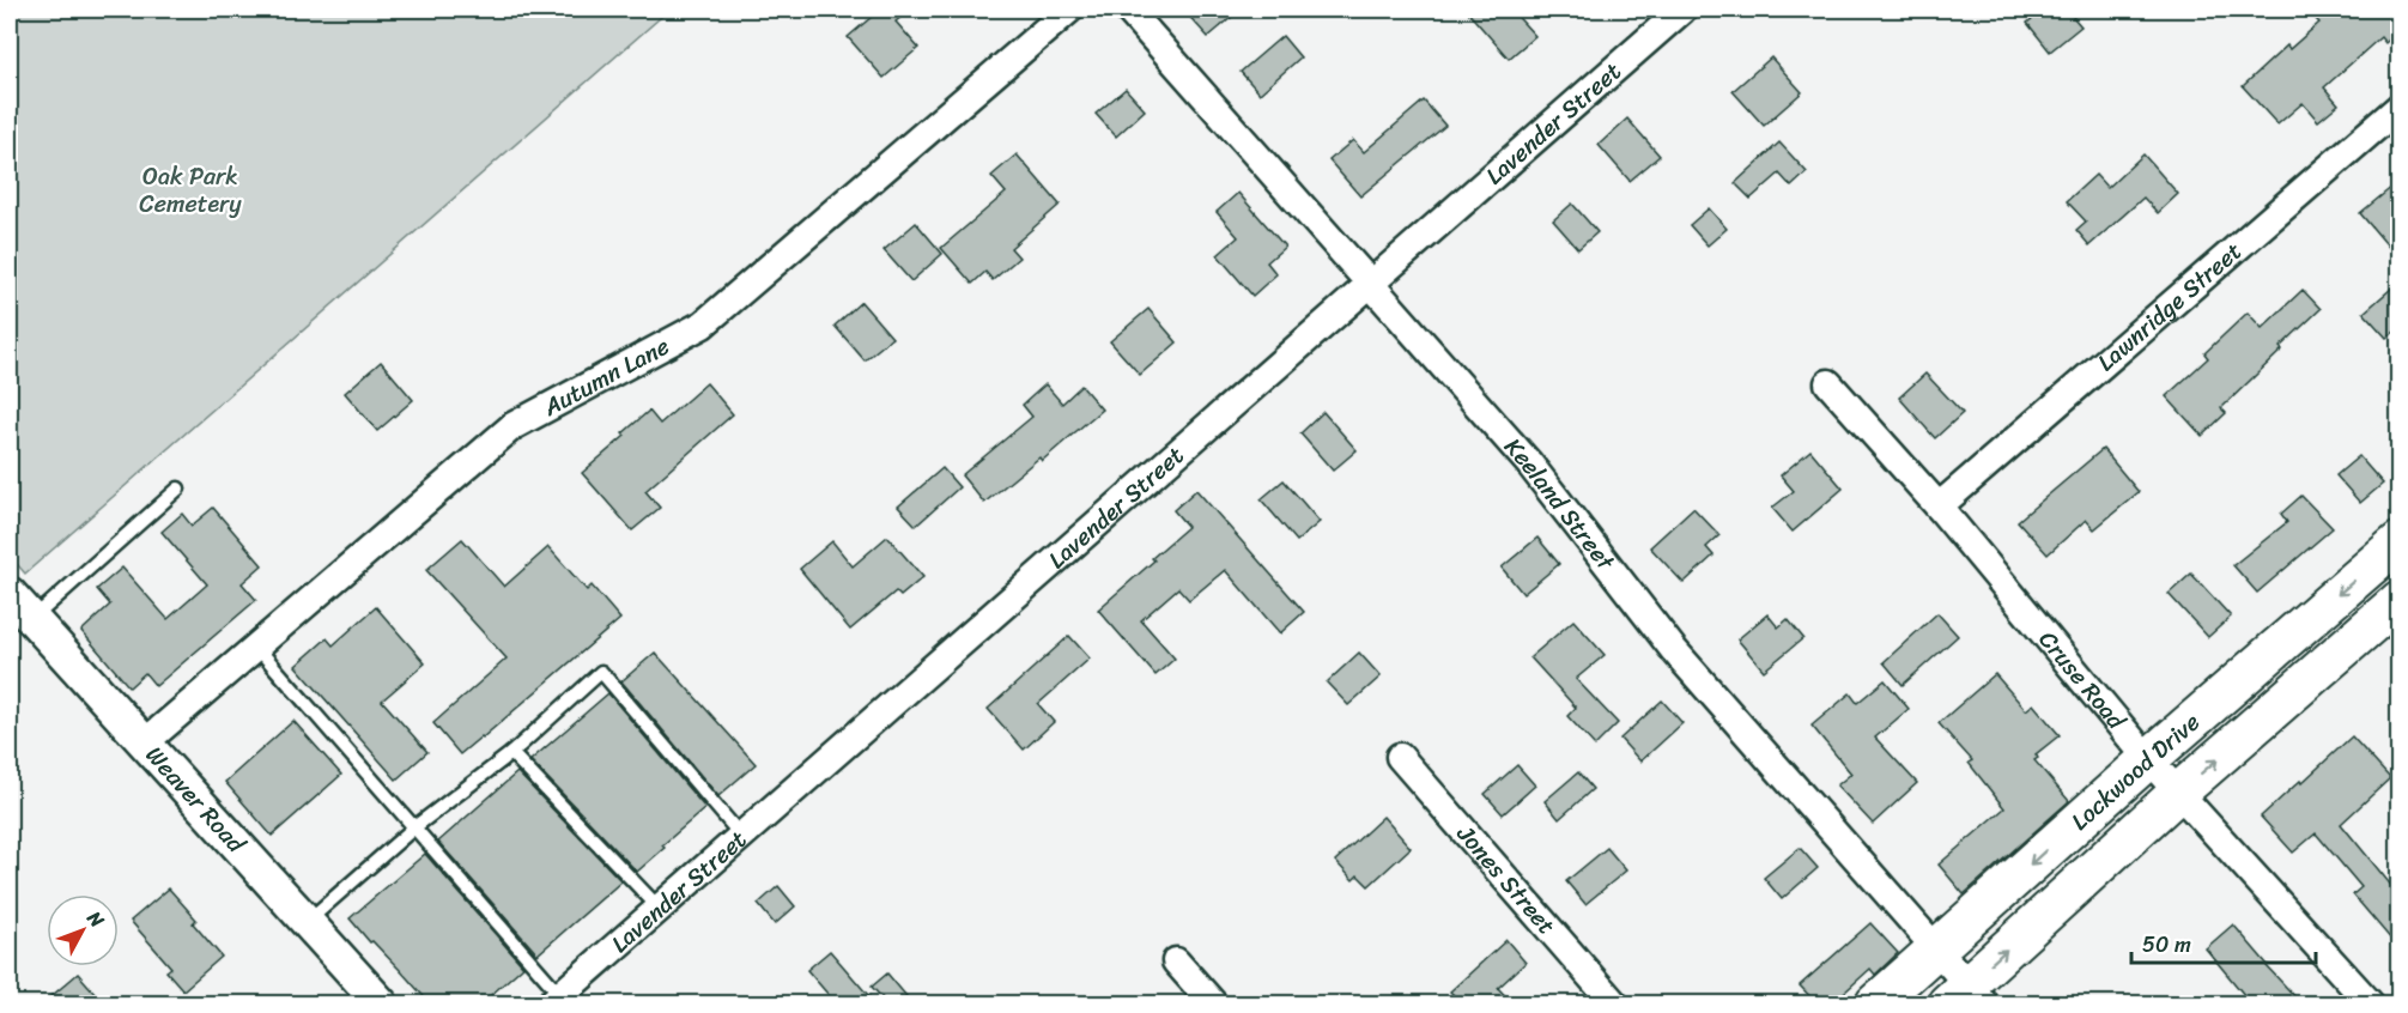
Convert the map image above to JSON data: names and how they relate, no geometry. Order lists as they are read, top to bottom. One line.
{"streets":{"main road":["Lockwood Drive"],"street":["Lavender Street","Lawnridge Street","Autumn Lane","Keeland Street","Cruse Road","Weaver Road","Jones Street"]},"crossings":[["Lavender Street","Keeland Street"],["Lawnridge Street","Cruse Road"],["Autumn Lane","Weaver Road"],["Keeland Street","Lockwood Drive"],["Cruse Road","Lockwood Drive"]],"parks":["Oak Park Cemetery"],"scale_bar":"50 m","north":"top right"}
